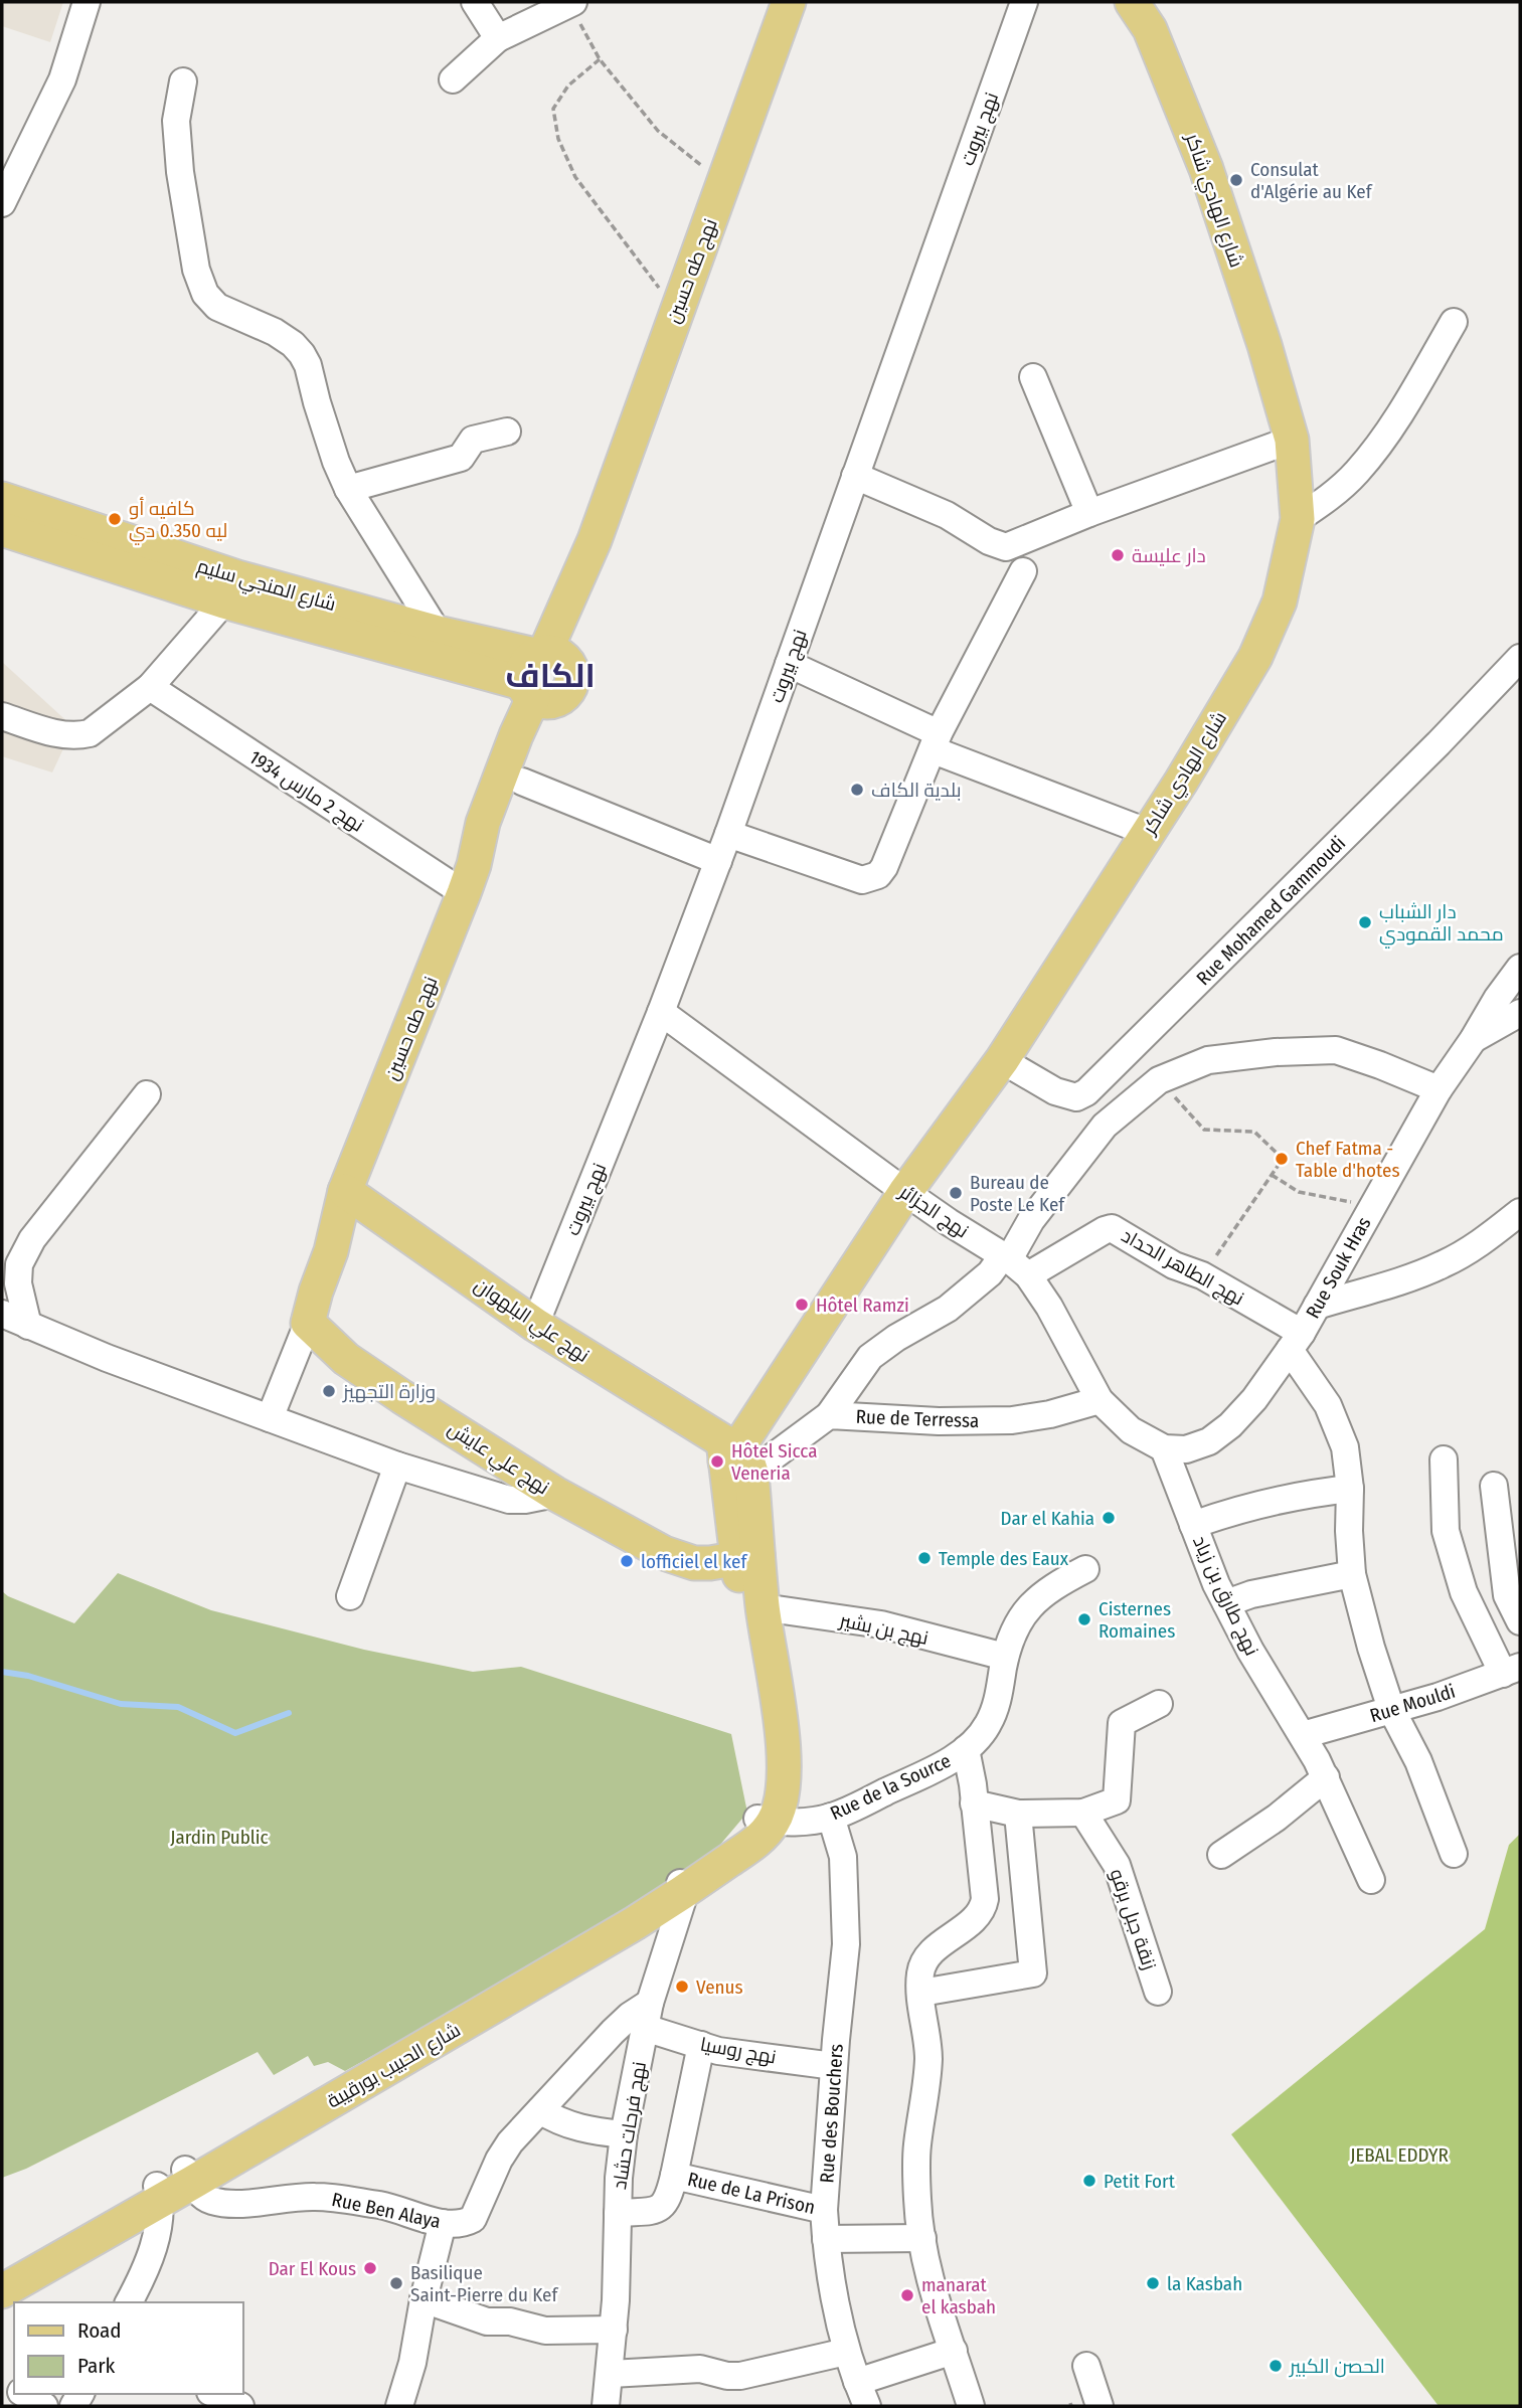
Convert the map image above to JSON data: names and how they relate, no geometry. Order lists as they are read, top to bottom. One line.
{"streets":{"main road":["شارع الهادي شاكر","نهج طه حسين","شارع المنجي سليم","نهج علي البلهوان","نهج علي عايش","شارع الحبيب بورقيبة"],"street":["نهج بيروت","نهج 2 مارس 1934","Rue Mohamed Gammoudi","نهج الجزائر","نهج الطاهر الحداد","Rue Souk Hras","Rue de Terressa","نهج طارق بن زياد","نهج بن بشير","Rue Mouldi","Rue de la Source","زنقة جبل برقو","نهج روسيا","Rue des Bouchers","نهج فرحات حشاد","Rue de La Prison","Rue Ben Alaya"]},"crossings":[["نهج بيروت","نهج الجزائر"],["نهج بيروت","نهج علي البلهوان"],["شارع الهادي شاكر","Rue Mohamed Gammoudi"],["شارع الهادي شاكر","نهج الجزائر"],["شارع الهادي شاكر","نهج علي البلهوان"],["شارع الهادي شاكر","Rue de Terressa"],["نهج طه حسين","شارع المنجي سليم"],["نهج طه حسين","نهج 2 مارس 1934"],["نهج طه حسين","نهج علي البلهوان"],["نهج الجزائر","نهج الطاهر الحداد"],["نهج الجزائر","Rue Souk Hras"],["نهج الجزائر","Rue de Terressa"],["نهج الجزائر","نهج طارق بن زياد"],["نهج الطاهر الحداد","Rue Souk Hras"],["Rue Souk Hras","نهج طارق بن زياد"],["نهج علي البلهوان","Rue de Terressa"],["نهج طارق بن زياد","Rue Mouldi"],["نهج بن بشير","Rue de la Source"],["Rue de la Source","شارع الحبيب بورقيبة"],["Rue de la Source","Rue des Bouchers"],["نهج روسيا","Rue des Bouchers"],["نهج روسيا","نهج فرحات حشاد"],["نهج روسيا","Rue Ben Alaya"],["شارع الحبيب بورقيبة","نهج فرحات حشاد"],["شارع الحبيب بورقيبة","Rue Ben Alaya"],["Rue des Bouchers","Rue de La Prison"],["نهج فرحات حشاد","Rue de La Prison"],["نهج فرحات حشاد","Rue Ben Alaya"]],"districts":["الكاف"],"parks":["Jardin Public","JEBAL EDDYR"],"places":["Consulat d'Algérie au Kef","كافيه أو ليه 0.350 دي","دار عليسة","بلدية الكاف","دار الشباب محمد القمودي","Chef Fatma - Table d'hotes","Bureau de Poste Le Kef","Hôtel Ramzi","وزارة التجهيز","Hôtel Sicca Veneria","Dar el Kahia","Temple des Eaux","lofficiel el kef","Cisternes Romaines","Venus","Petit Fort","Dar El Kous","Basilique Saint-Pierre du Kef","la Kasbah","manarat el kasbah","الحصن الكبير"],"legend":["Road","Park"]}
